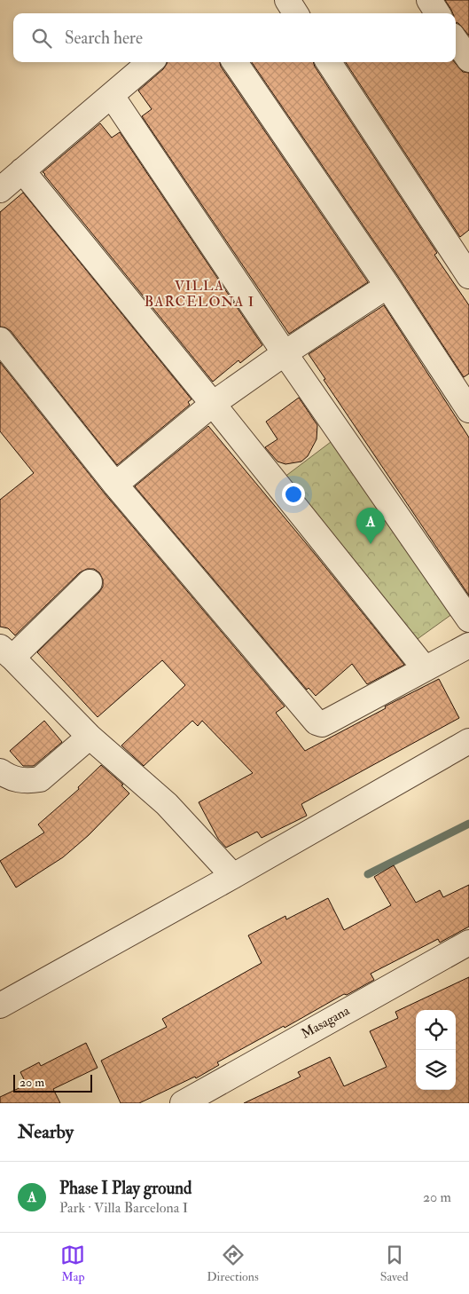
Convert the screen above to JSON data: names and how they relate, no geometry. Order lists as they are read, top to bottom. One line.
{"streets":{"street":["Masagana"]},"districts":["VILLA BARCELONA I"],"scale_bar":"20 m","page":{"search":"Search here","pins":"A","scale":"20 m","heading":"Nearby","list":[{"mark":"A","name":"Phase I Play ground","note":"Park · Villa Barcelona I","value":"20 m"}],"nav":["Map","Directions","Saved"]}}
